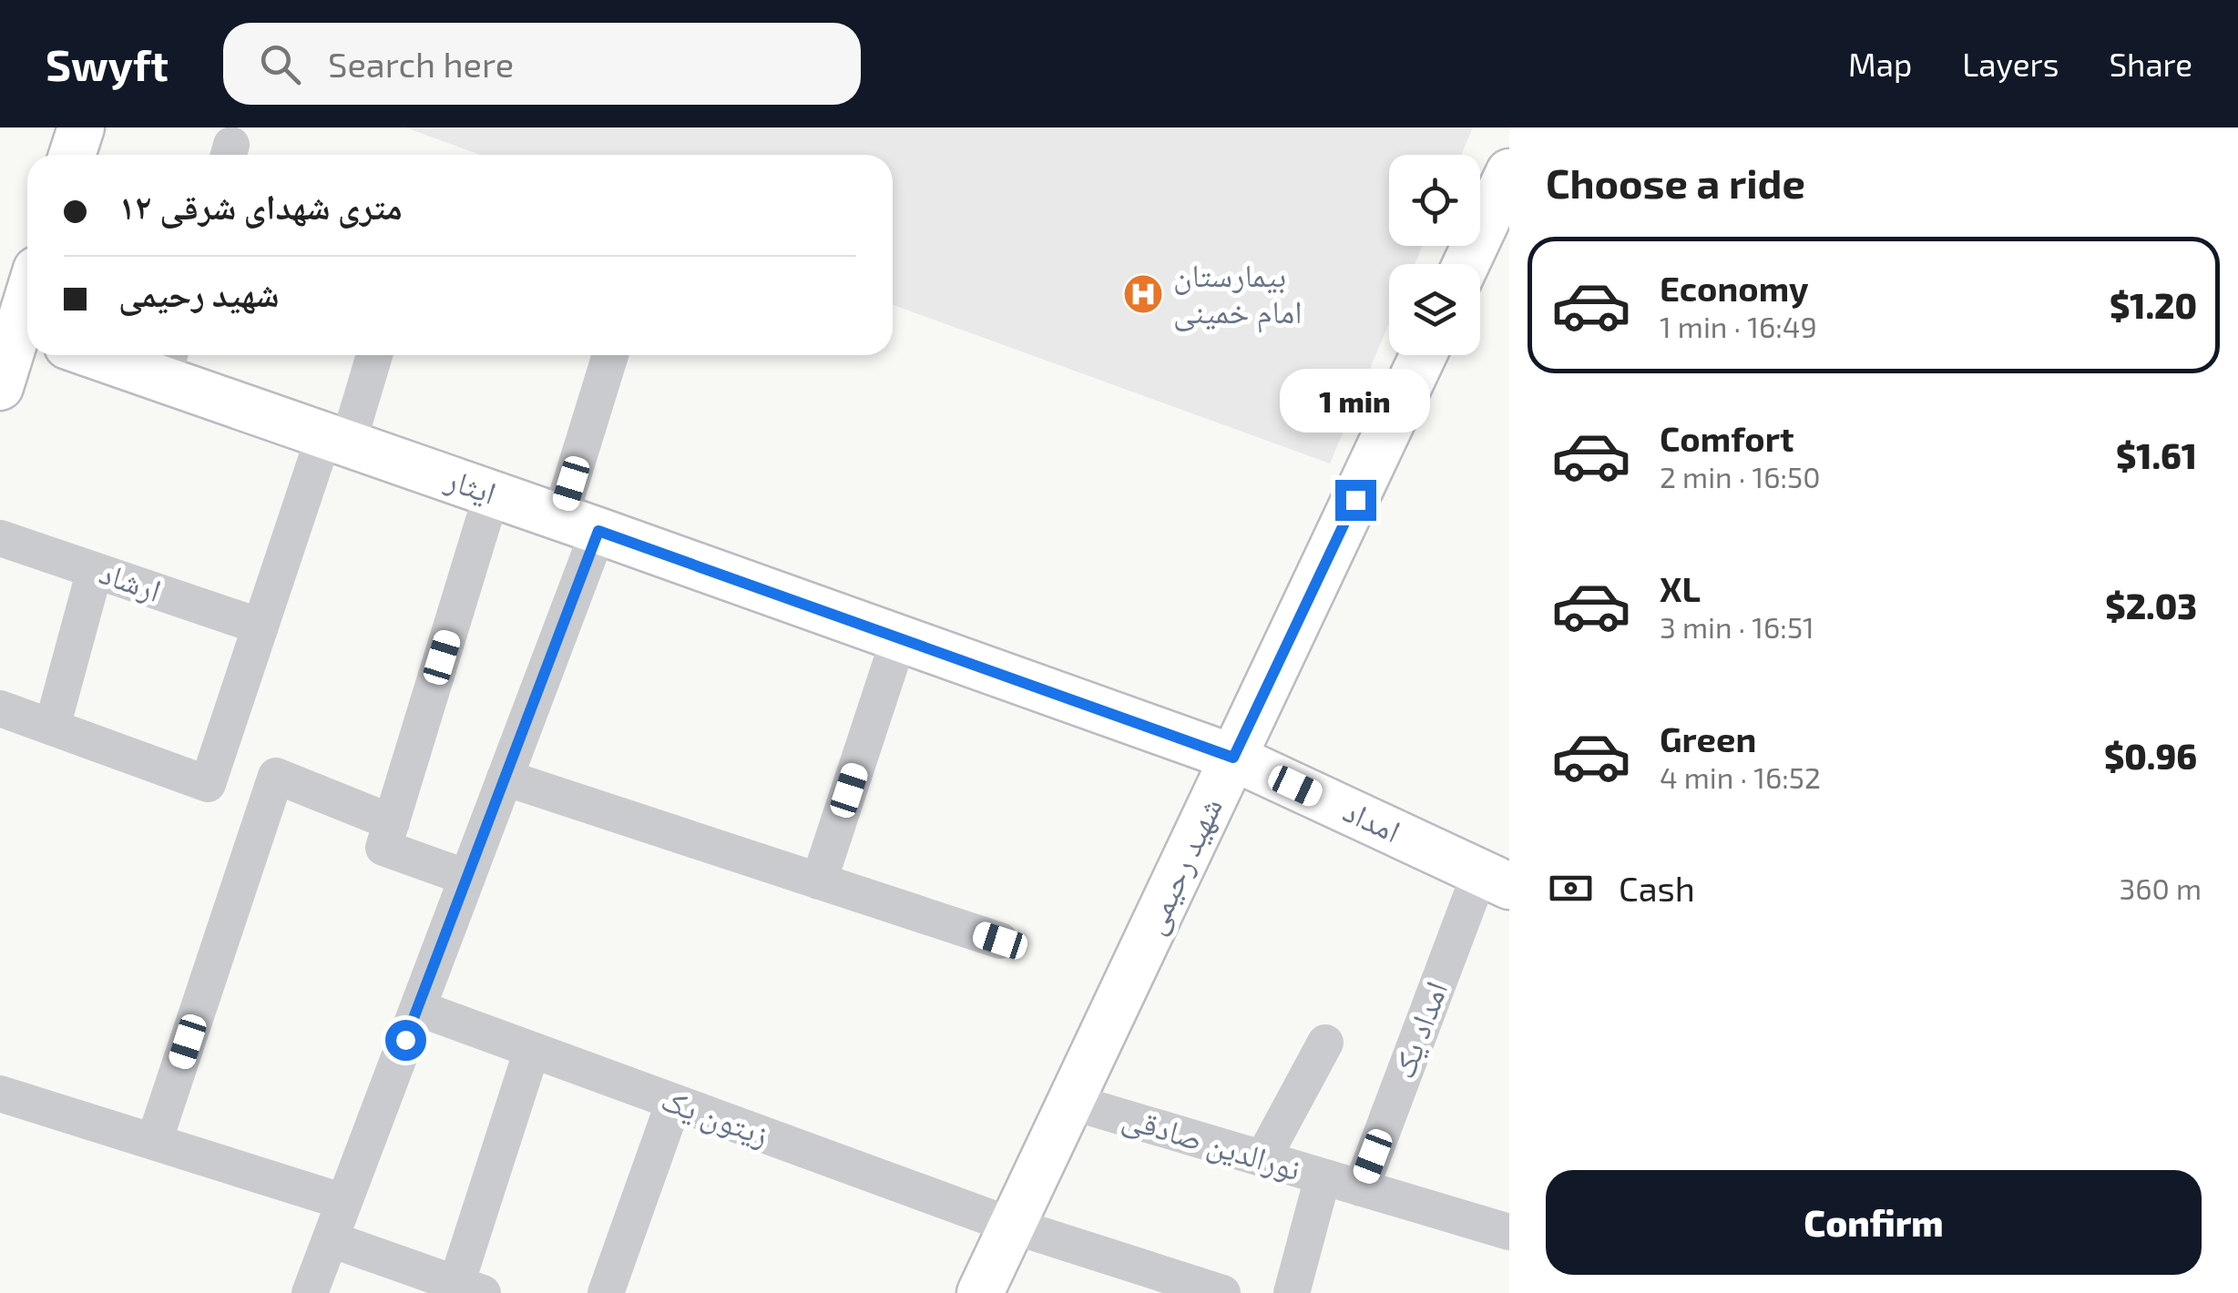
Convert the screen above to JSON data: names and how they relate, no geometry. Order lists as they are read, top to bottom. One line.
{"streets":{"main road":["ایثار","امداد","شهید رحیمی"],"street":["ارشاد","امداد یک","زیتون یک","نورالدین صادقی"]},"crossings":[["ایثار","امداد"],["ایثار","شهید رحیمی"],["امداد","شهید رحیمی"],["امداد","امداد یک"],["شهید رحیمی","زیتون یک"],["شهید رحیمی","نورالدین صادقی"],["امداد یک","نورالدین صادقی"]],"places":{"hospital":["بیمارستان امام خمینی"]},"page":{"header":"Swyft","search":"Search here","nav":["Map","Layers","Share"],"heading":"Choose a ride","banner":["۱۲ متری شهدای شرقی","شهید رحیمی"],"list":[{"name":"Economy","note":"1 min · 16:49","value":"$1.20"},{"name":"Comfort","note":"2 min · 16:50","value":"$1.61"},{"name":"XL","note":"3 min · 16:51","value":"$2.03"},{"name":"Green","note":"4 min · 16:52","value":"$0.96"}],"bubble":"1 min","pay":["Cash","360 m"],"buttons":"Confirm"}}
